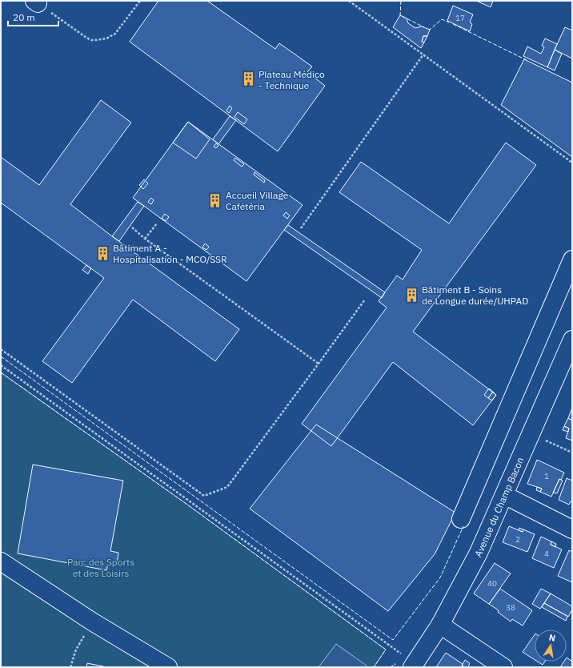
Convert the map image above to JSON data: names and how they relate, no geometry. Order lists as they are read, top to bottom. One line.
{"streets":{"street":["Avenue du Champ Bacon"]},"parks":["Parc des Sports et des Loisirs"],"places":{"building":["Plateau Médico - Technique","Accueil Village Cafétéria","Bâtiment A - Hospitalisation - MCO/SSR","Bâtiment B - Soins de Longue durée/UHPAD"]},"house_numbers":["17","1","2","4","40","38"],"scale_bar":"20 m","north":"top"}
